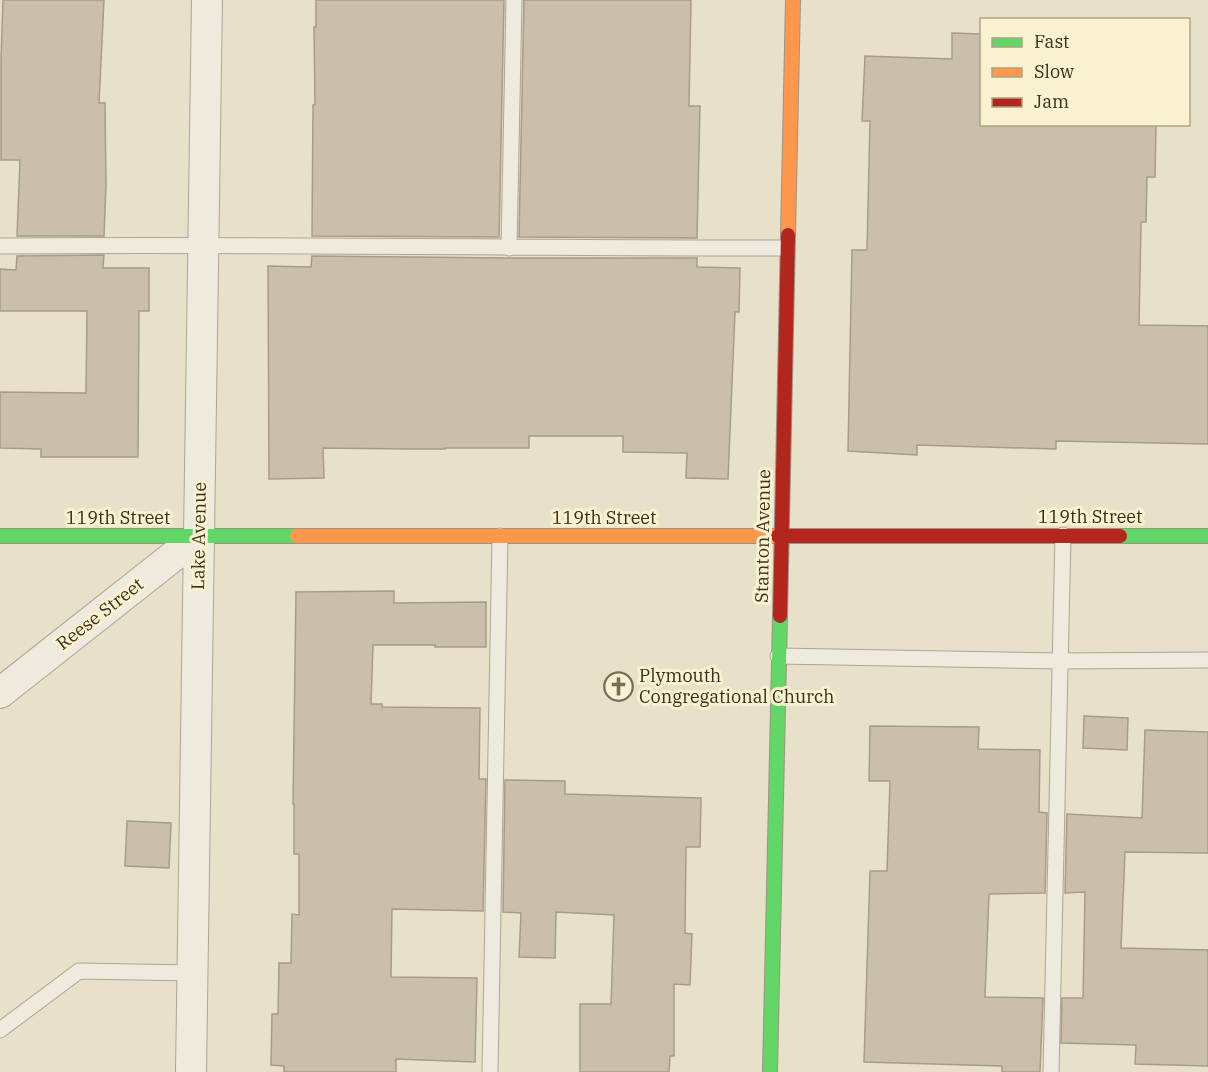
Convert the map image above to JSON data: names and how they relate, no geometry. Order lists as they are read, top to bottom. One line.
{"streets":{"street":["119th Street","Lake Avenue","Stanton Avenue","Reese Street"]},"crossings":[["119th Street","Lake Avenue"],["119th Street","Stanton Avenue"],["119th Street","Reese Street"],["Lake Avenue","Reese Street"]],"places":{"church":["Plymouth Congregational Church"]},"legend":["Fast","Slow","Jam"]}
